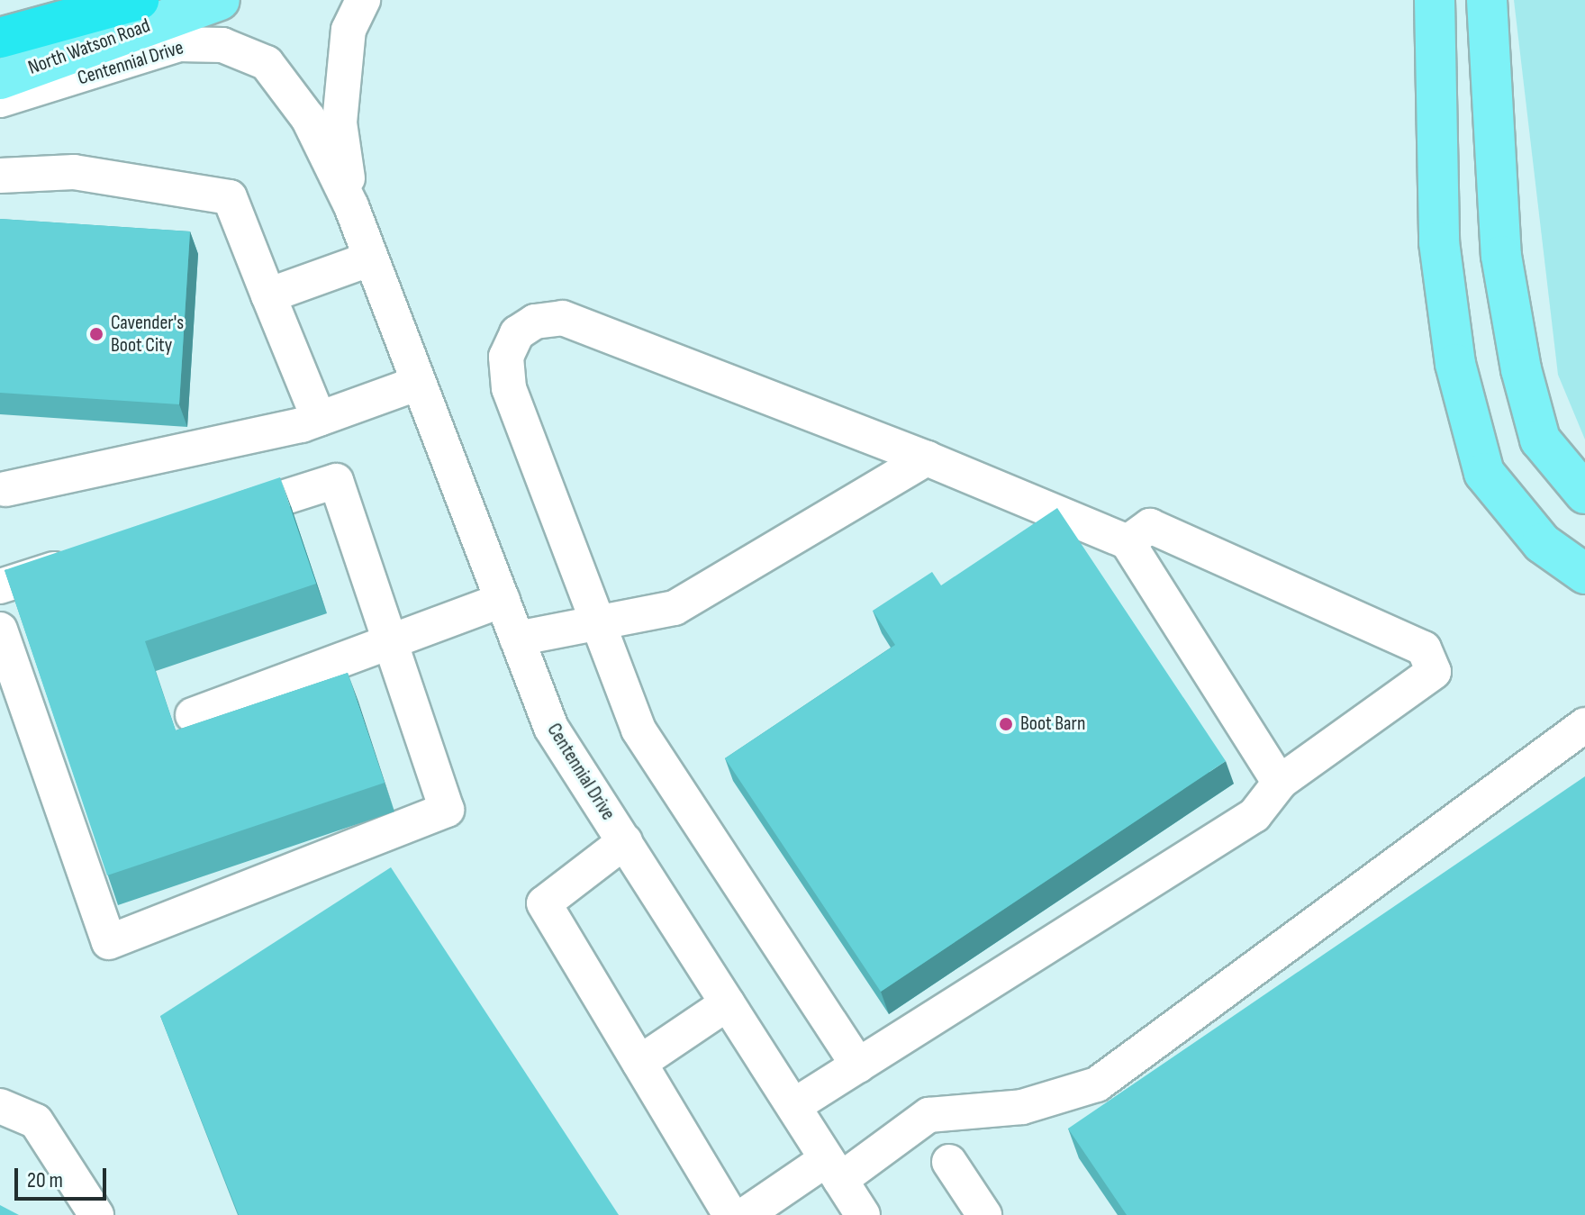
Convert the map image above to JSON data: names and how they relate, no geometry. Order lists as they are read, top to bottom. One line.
{"streets":{"main road":["North Watson Road"],"street":["Centennial Drive"]},"places":["Cavender's Boot City","Boot Barn"],"scale_bar":"20 m"}
